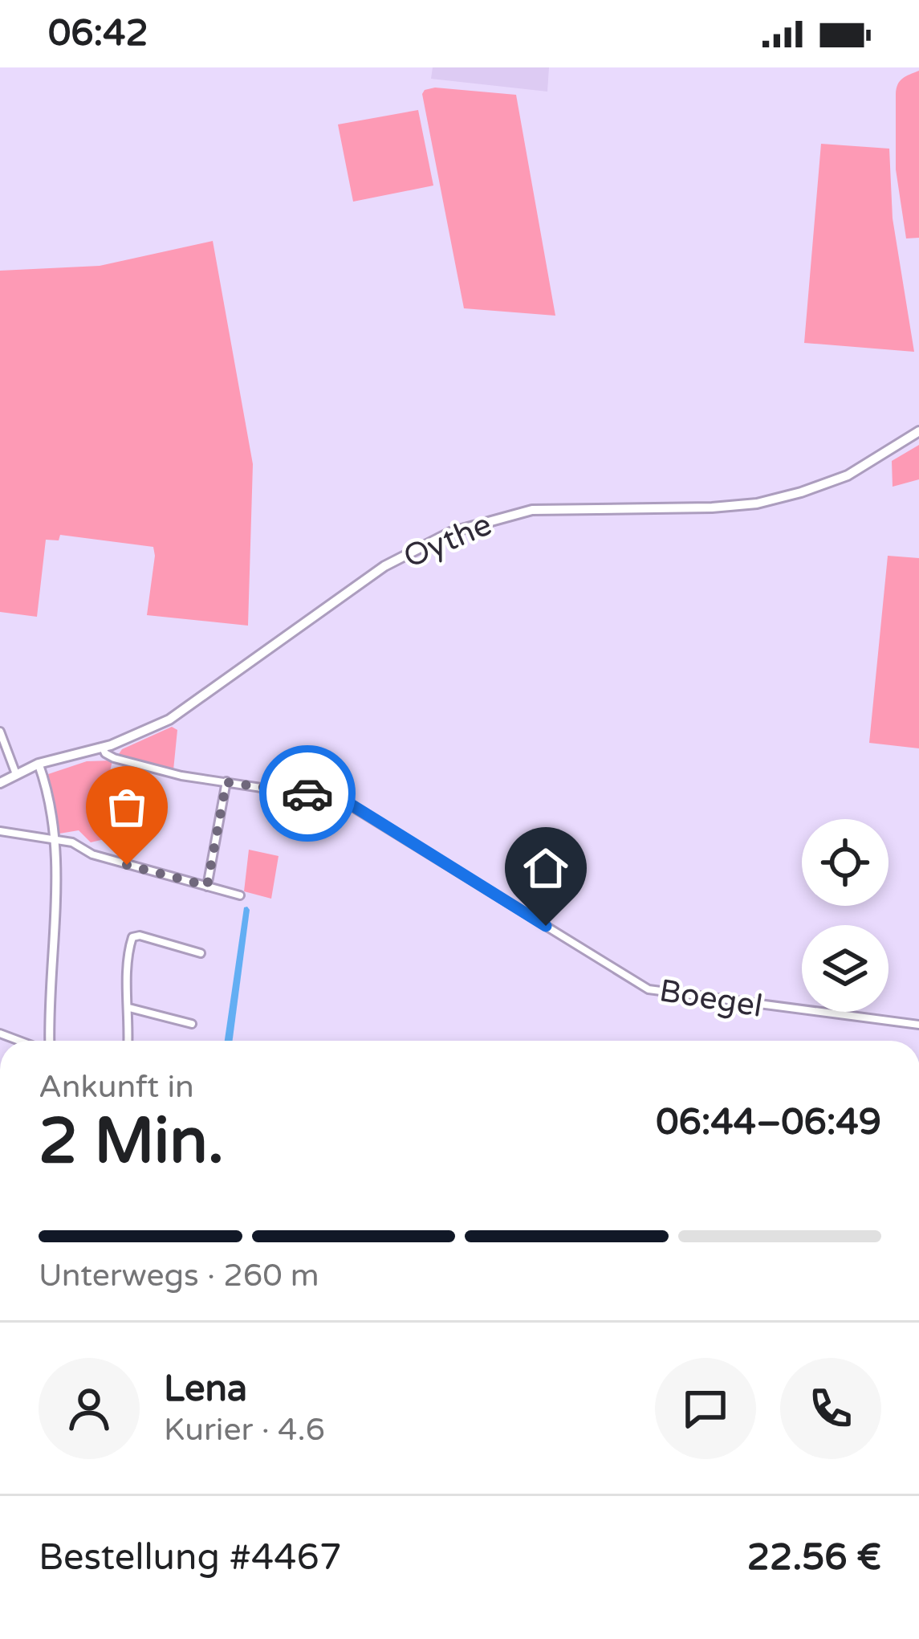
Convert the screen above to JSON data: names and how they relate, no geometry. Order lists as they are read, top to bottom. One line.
{"streets":{"main road":["Oythe"],"street":["Boegel"]},"crossings":[["Oythe","Boegel"]],"page":{"status":"06:42","heading":["2 Min.","Ankunft in","06:44–06:49"],"panel":["Lena","Kurier · 4.6","Bestellung #4467","22.56 €"],"bar":"Unterwegs · 260 m"}}
